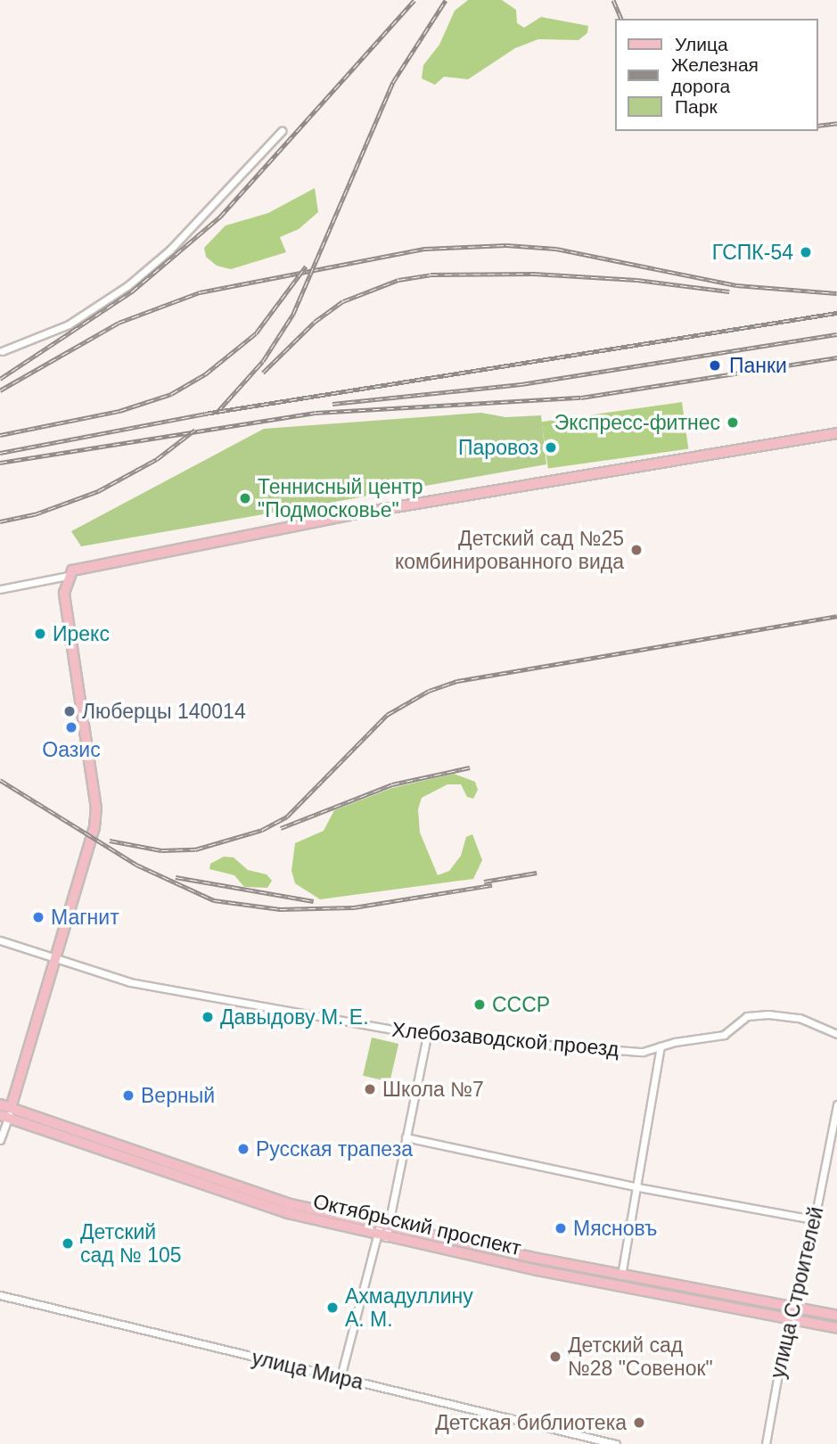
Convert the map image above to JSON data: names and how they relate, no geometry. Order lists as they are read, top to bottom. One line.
{"streets":{"main road":["Октябрьский проспект"],"street":["Хлебозаводской проезд","улица Строителей","улица Мира"]},"crossings":[["Октябрьский проспект","улица Строителей"]],"places":["ГСПК-54","Панки","Экспресс-фитнес","Паровоз","Теннисный центр \"Подмосковье\"","Детский сад №25 комбинированного вида","Ирекс","Люберцы 140014","Оазис","Магнит","СССР","Давыдову М. Е.","Школа №7","Верный","Русская трапеза","Мясновъ","Детский сад № 105","Ахмадуллину А. М.","Детский сад №28 \"Совенок\"","Детская библиотека"],"legend":["Улица","Железная дорога","Парк"]}
